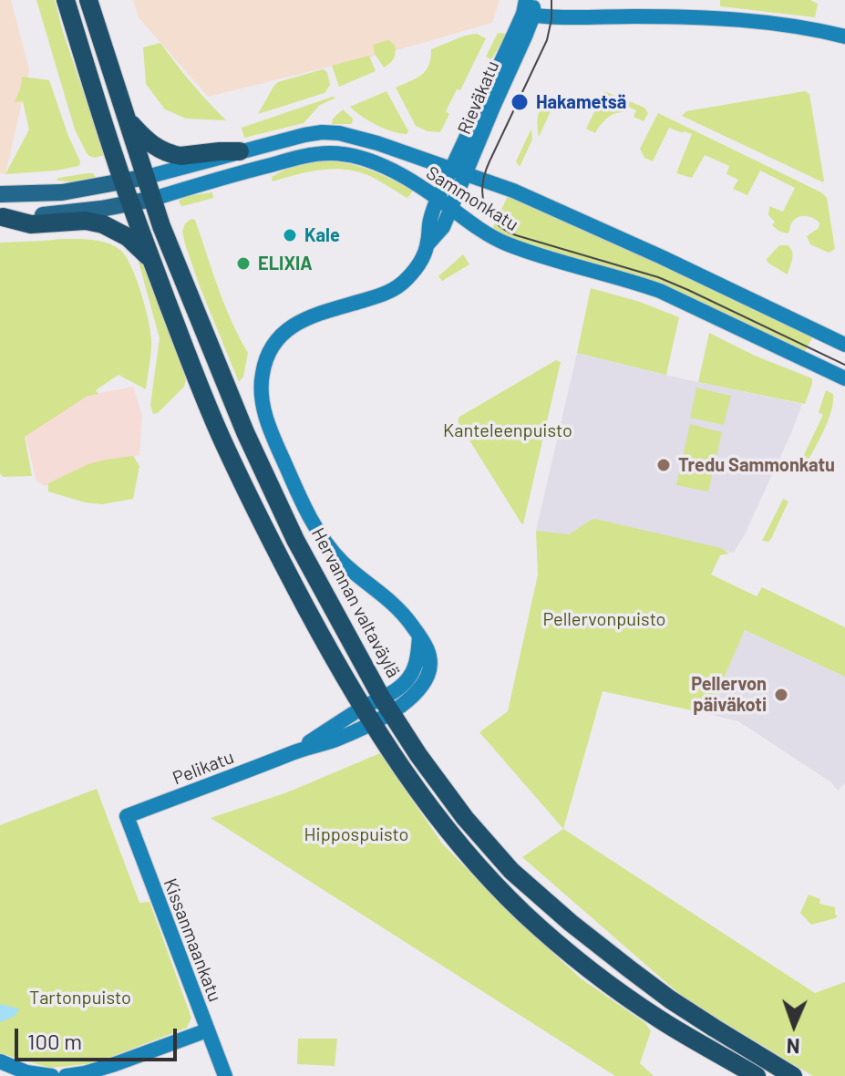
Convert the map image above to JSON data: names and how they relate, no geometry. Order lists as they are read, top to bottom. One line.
{"streets":{"highway":["Hervannan valtaväylä"],"main road":["Rieväkatu","Sammonkatu","Pelikatu","Kissanmaankatu"]},"crossings":[["Rieväkatu","Sammonkatu"],["Rieväkatu","Pelikatu"],["Sammonkatu","Hervannan valtaväylä"],["Sammonkatu","Pelikatu"],["Hervannan valtaväylä","Pelikatu"],["Pelikatu","Kissanmaankatu"]],"parks":["Kanteleenpuisto","Pellervonpuisto","Hippospuisto","Tartonpuisto"],"places":["Hakametsä","Kale","ELIXIA","Tredu Sammonkatu","Pellervon päiväkoti"],"scale_bar":"100 m","north":"bottom"}
